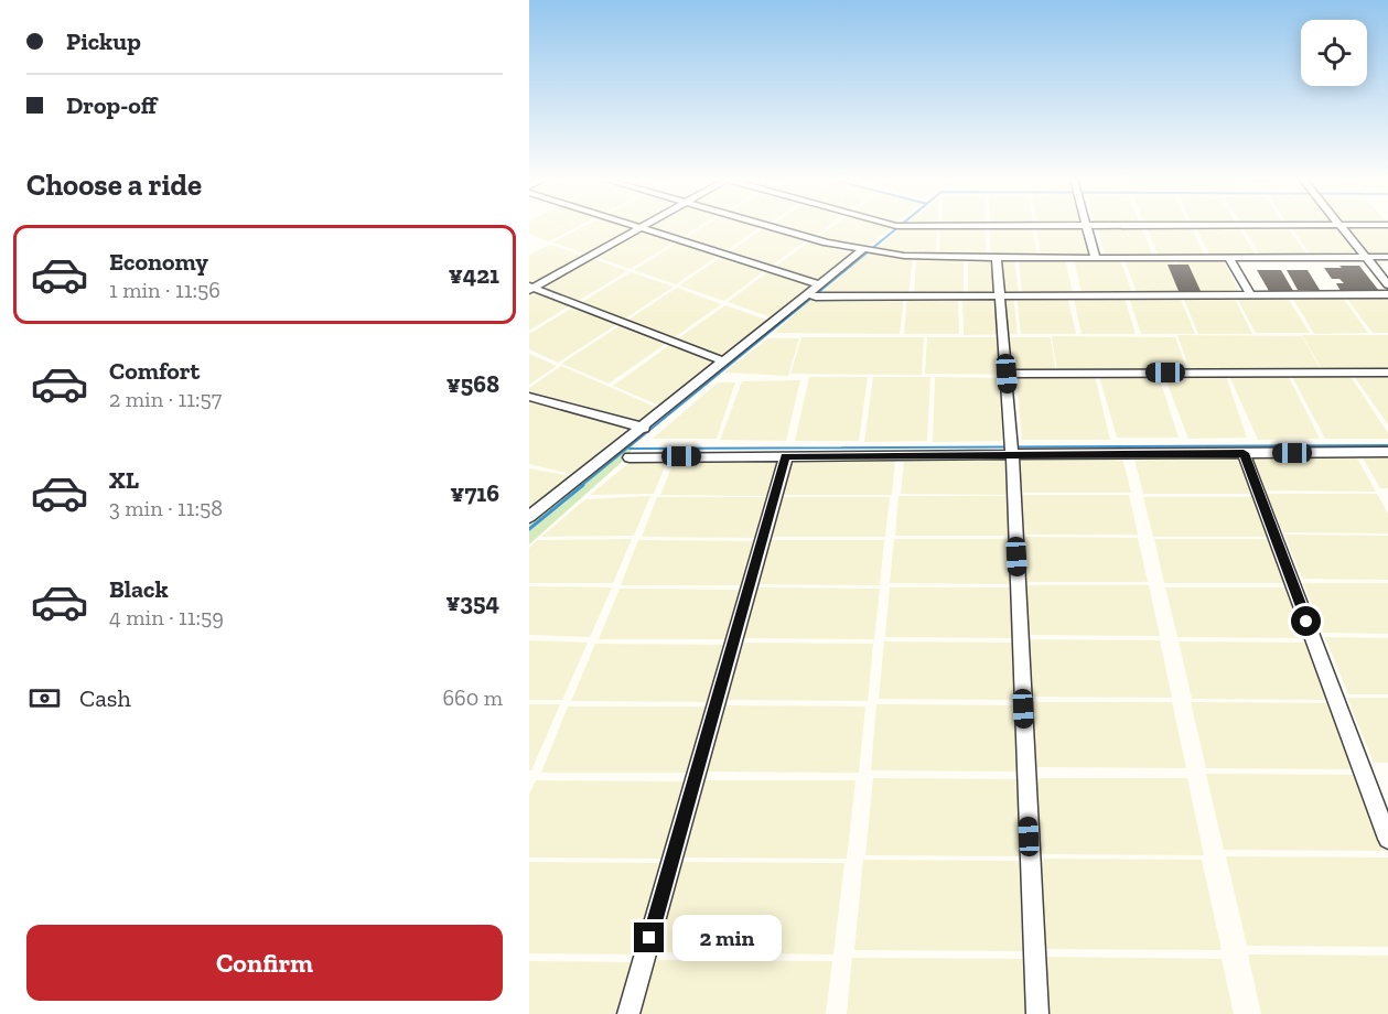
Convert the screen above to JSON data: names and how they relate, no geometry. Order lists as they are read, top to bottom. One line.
{"page":{"banner":["Pickup","Drop-off"],"heading":"Choose a ride","list":[{"name":"Economy","note":"1 min · 11:56","value":"¥421"},{"name":"Comfort","note":"2 min · 11:57","value":"¥568"},{"name":"XL","note":"3 min · 11:58","value":"¥716"},{"name":"Black","note":"4 min · 11:59","value":"¥354"}],"pay":["Cash","660 m"],"buttons":"Confirm","bubble":"2 min"}}
